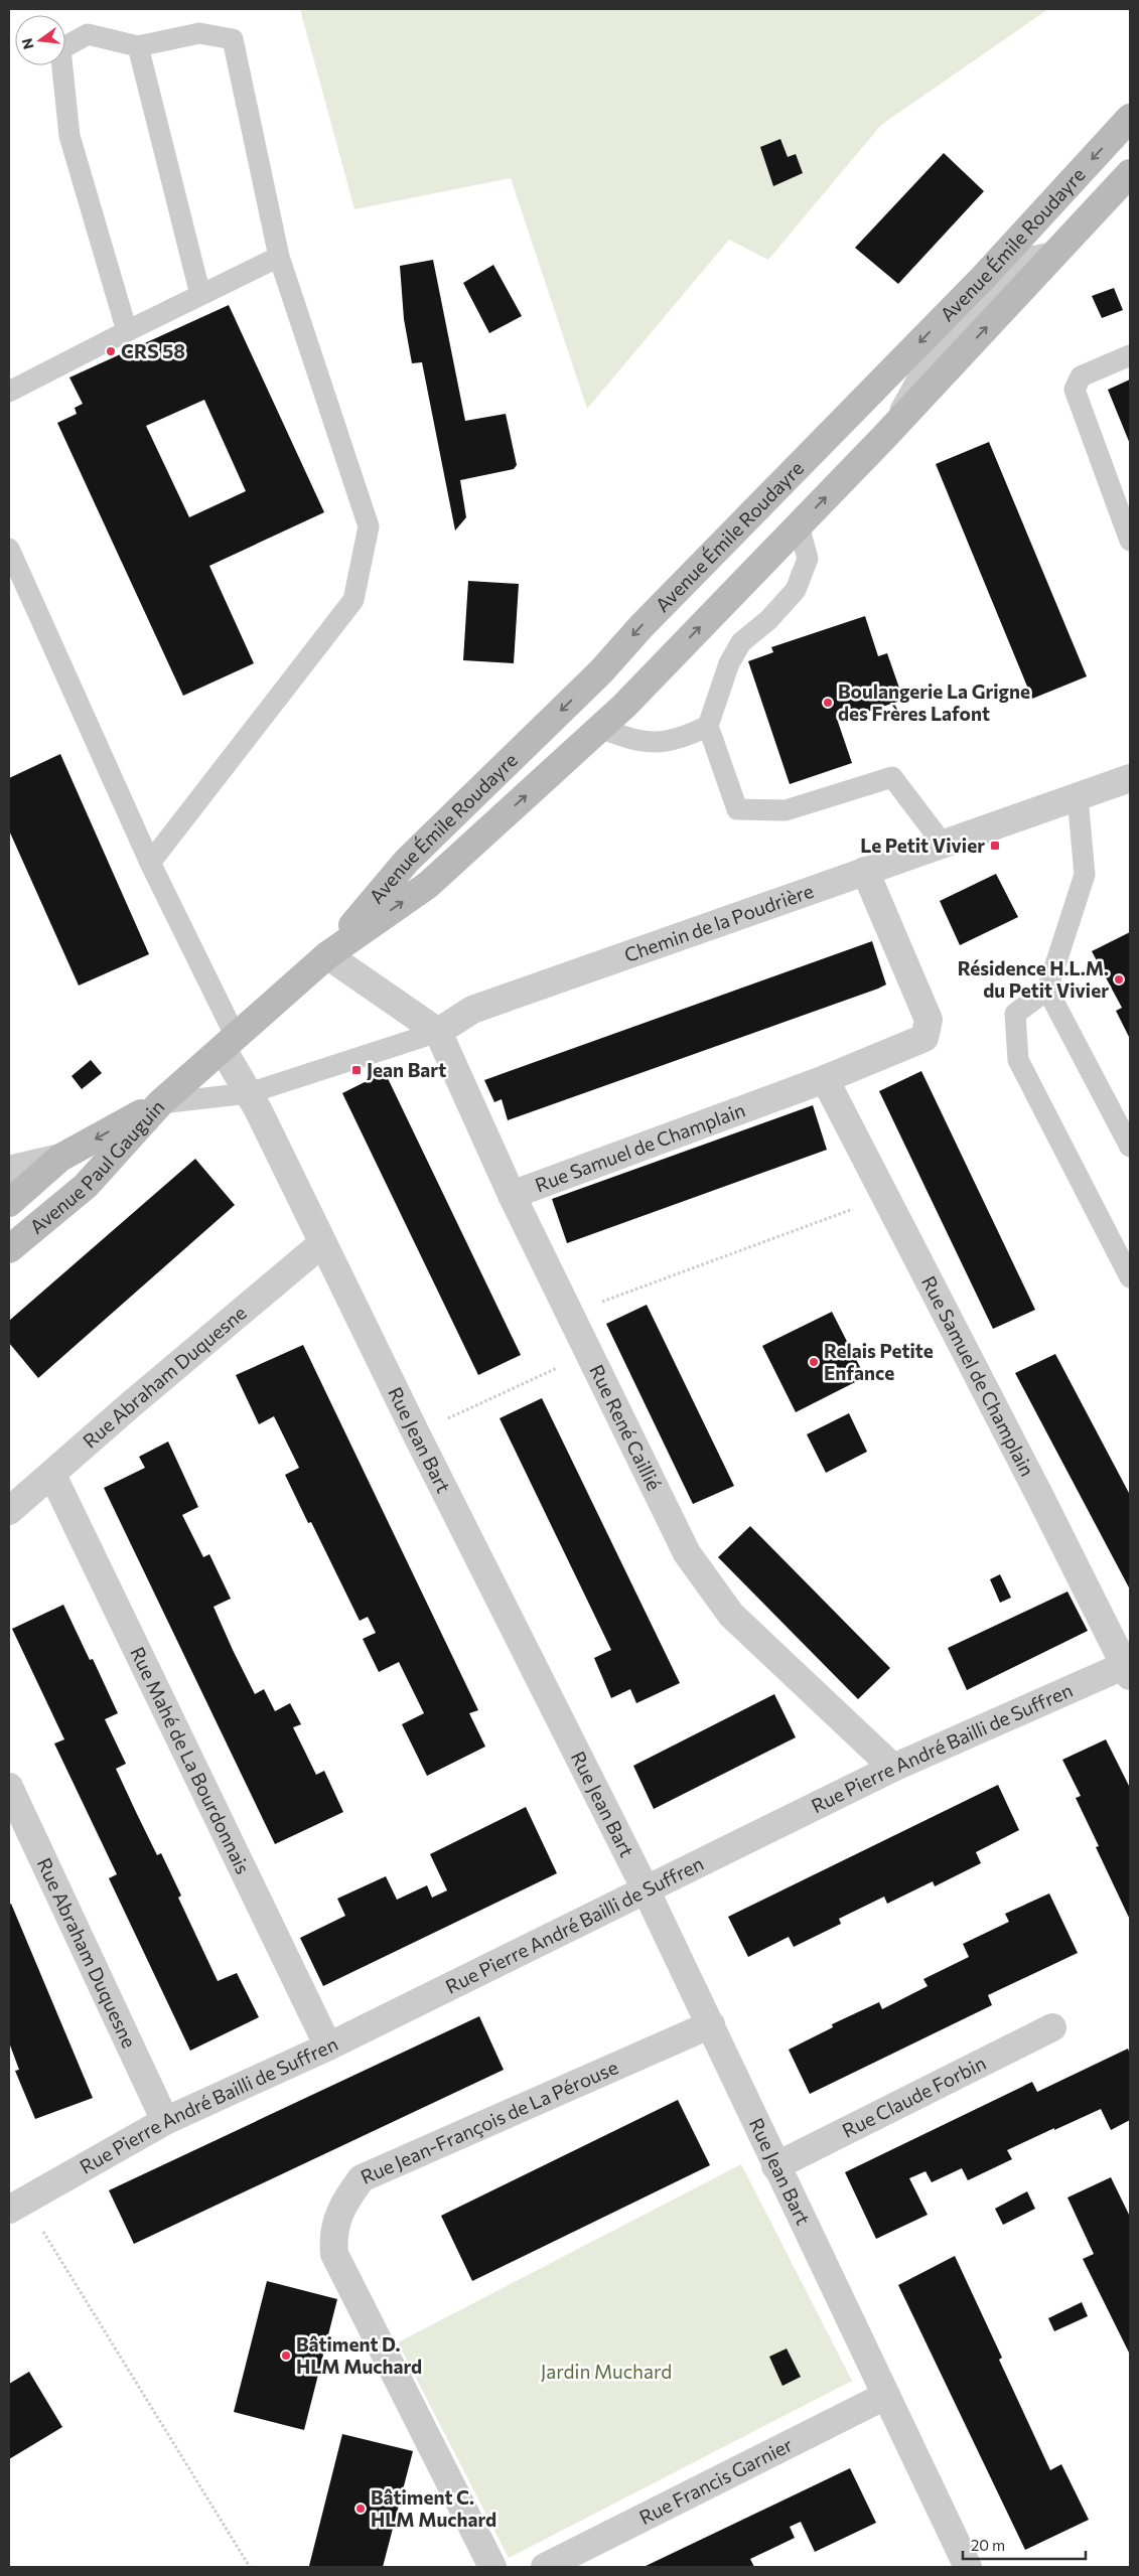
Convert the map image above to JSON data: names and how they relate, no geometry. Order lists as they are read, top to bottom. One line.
{"streets":{"street":["Avenue Émile Roudayre","Chemin de la Poudrière","Rue Samuel de Champlain","Avenue Paul Gauguin","Rue Abraham Duquesne","Rue René Caillié","Rue Jean Bart","Rue Pierre André Bailli de Suffren","Rue Mahé de La Bourdonnais","Rue Claude Forbin","Rue Jean-François de La Pérouse","Rue Francis Garnier"]},"crossings":[["Avenue Émile Roudayre","Avenue Paul Gauguin"],["Avenue Émile Roudayre","Rue Jean Bart"],["Chemin de la Poudrière","Rue Samuel de Champlain"],["Chemin de la Poudrière","Rue René Caillié"],["Rue Samuel de Champlain","Rue René Caillié"],["Rue Samuel de Champlain","Rue Pierre André Bailli de Suffren"],["Rue Abraham Duquesne","Rue Jean Bart"],["Rue Abraham Duquesne","Rue Pierre André Bailli de Suffren"],["Rue Abraham Duquesne","Rue Mahé de La Bourdonnais"],["Rue René Caillié","Rue Pierre André Bailli de Suffren"],["Rue Jean Bart","Rue Pierre André Bailli de Suffren"],["Rue Jean Bart","Rue Claude Forbin"],["Rue Jean Bart","Rue Jean-François de La Pérouse"],["Rue Jean Bart","Rue Francis Garnier"],["Rue Pierre André Bailli de Suffren","Rue Mahé de La Bourdonnais"]],"parks":["Jardin Muchard"],"places":{"other":["CRS 58","Boulangerie La Grigne des Frères Lafont","Résidence H.L.M. du Petit Vivier","Relais Petite Enfance","Bâtiment D. HLM Muchard","Bâtiment C. HLM Muchard"],"transit":["Le Petit Vivier","Jean Bart"]},"scale_bar":"20 m","north":"left"}
